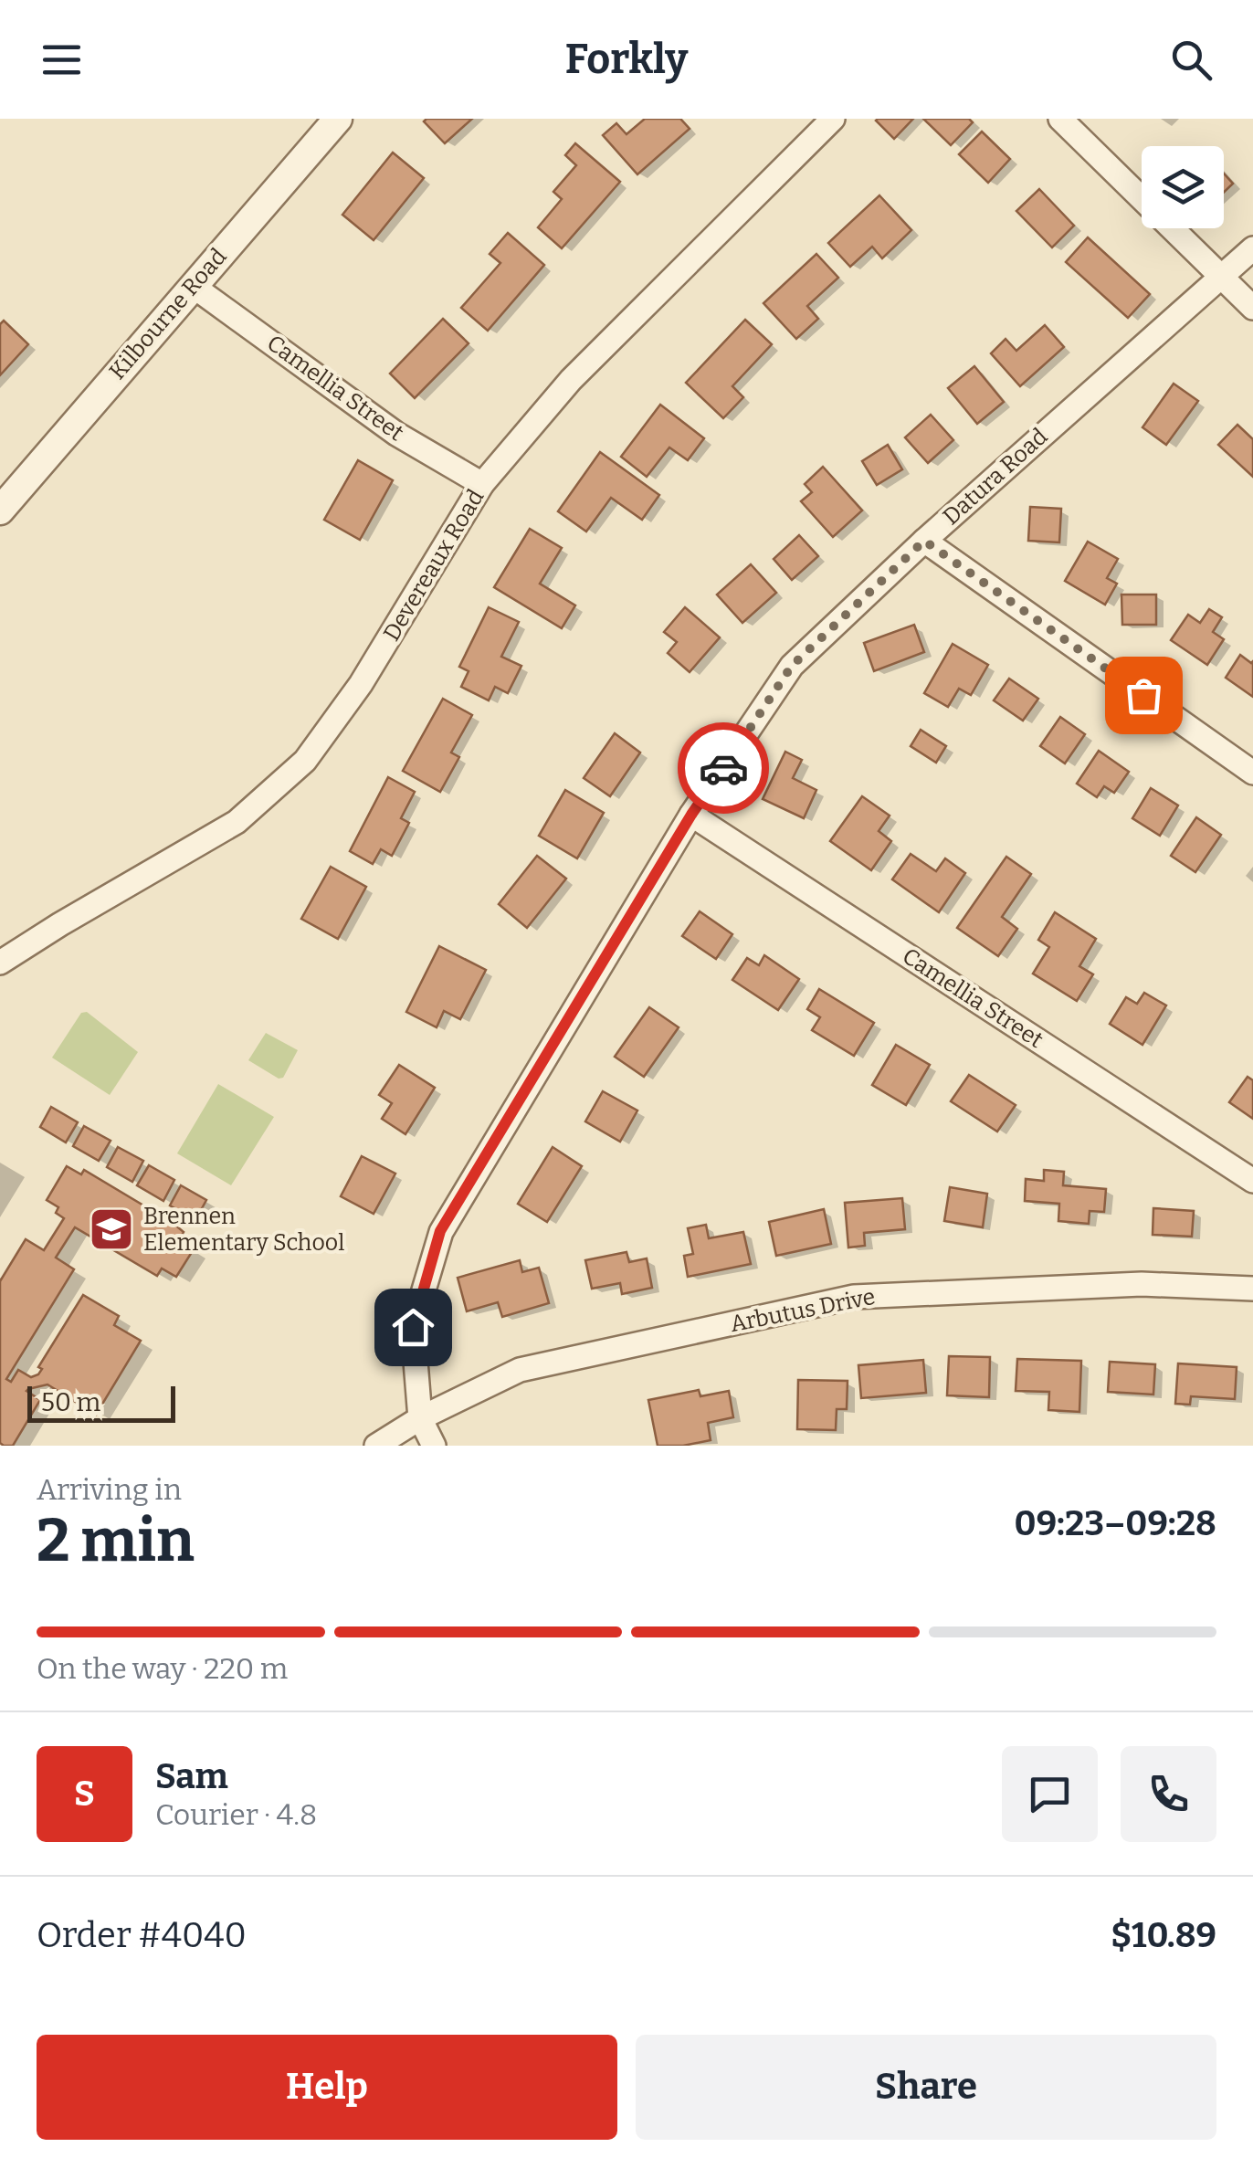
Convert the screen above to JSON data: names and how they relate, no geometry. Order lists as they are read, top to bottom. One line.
{"streets":{"street":["Kilbourne Road","Camellia Street","Datura Road","Devereaux Road","Arbutus Drive"]},"crossings":[["Kilbourne Road","Camellia Street"],["Camellia Street","Datura Road"],["Camellia Street","Devereaux Road"],["Datura Road","Arbutus Drive"]],"places":{"school or university":["Brennen Elementary School"]},"scale_bar":"50 m","page":{"header":"Forkly","scale":"50 m","heading":["2 min","Arriving in","09:23–09:28"],"panel":["Sam","Courier · 4.8","Order #4040","$10.89"],"bar":"On the way · 220 m","round":"S","buttons":["Help","Share"]}}
